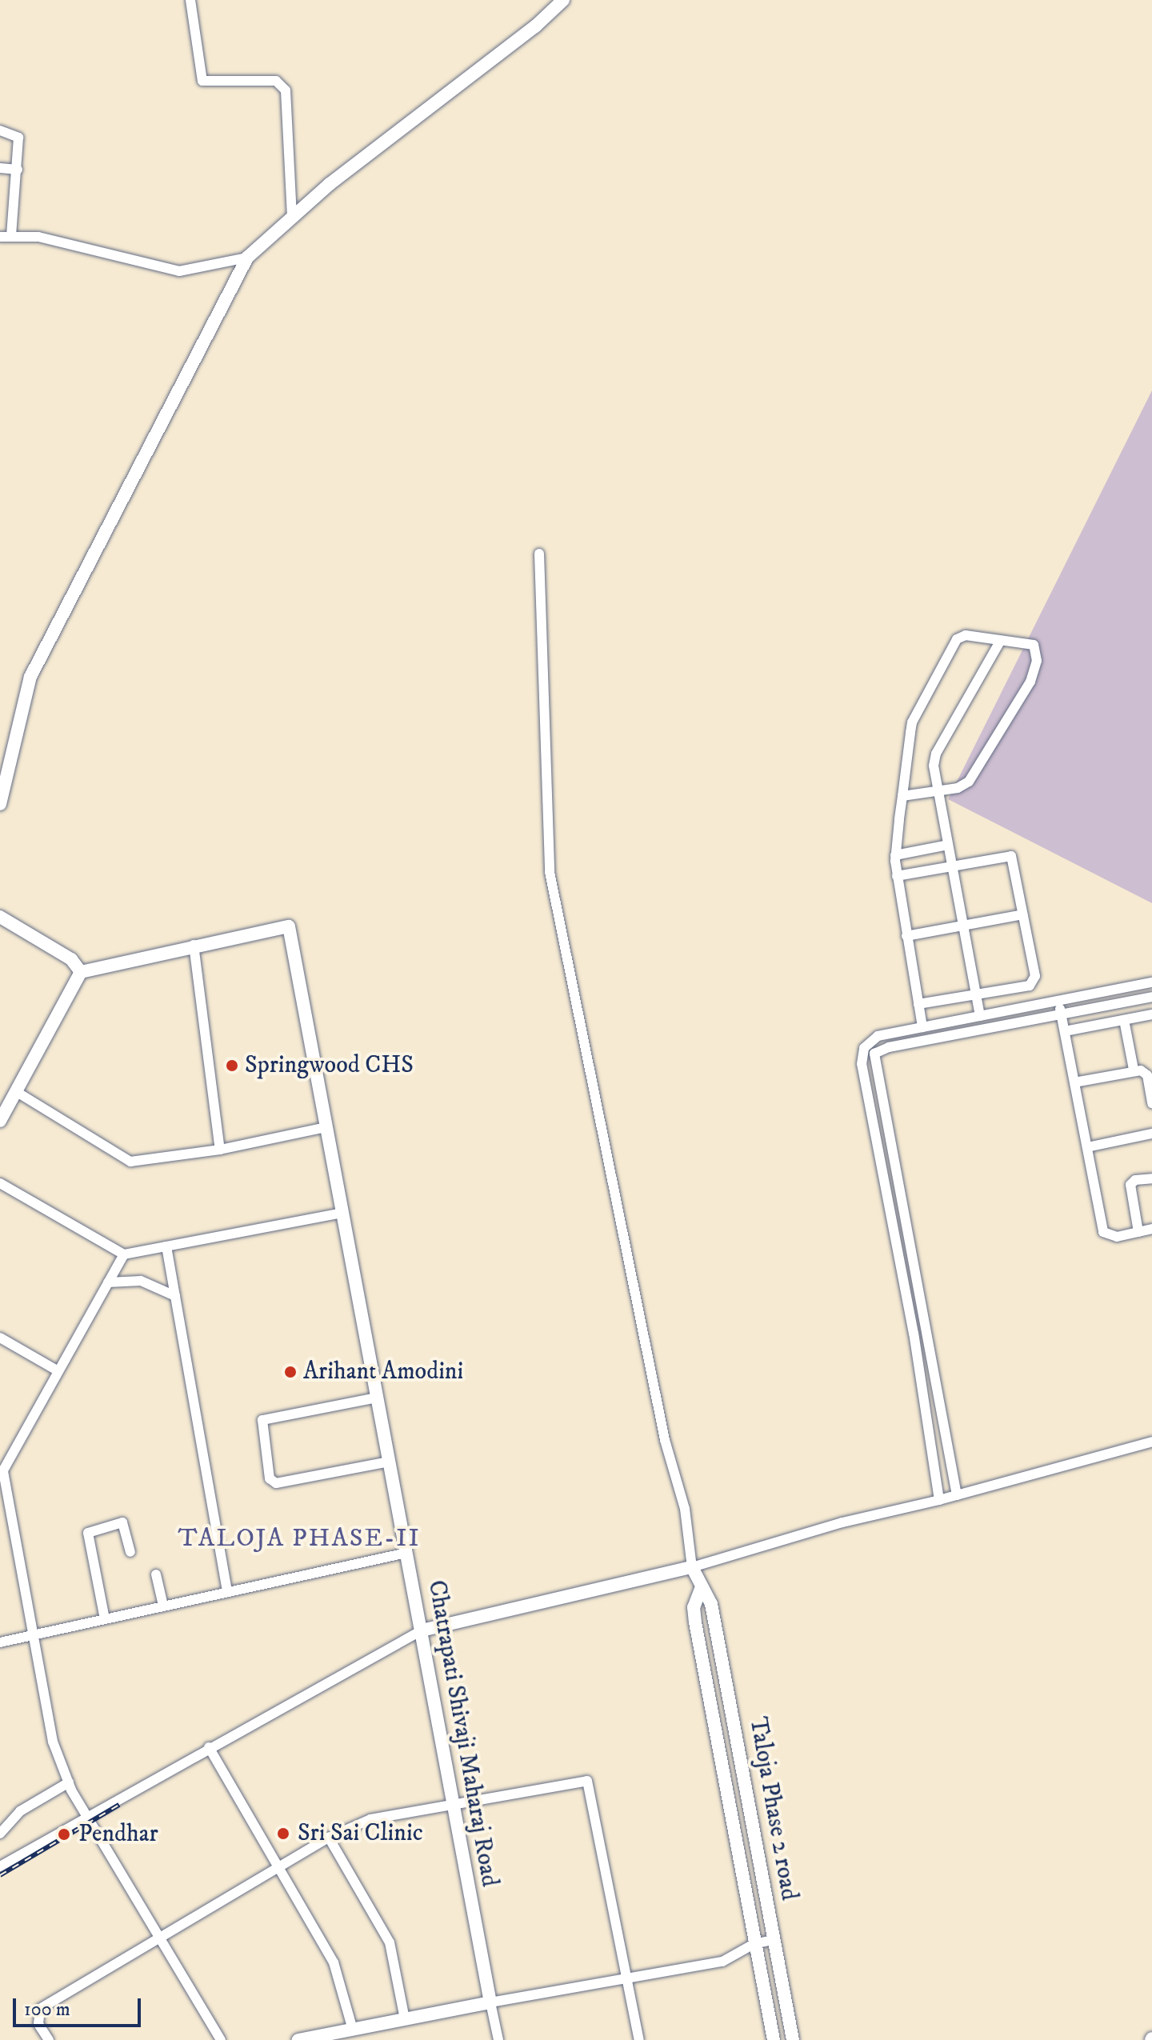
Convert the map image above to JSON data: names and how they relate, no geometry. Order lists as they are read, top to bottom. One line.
{"streets":{"street":["Chatrapati Shivaji Maharaj Road","Taloja Phase 2 road"]},"districts":["TALOJA PHASE-II"],"places":["Springwood CHS","Arihant Amodini","Sri Sai Clinic","Pendhar"],"scale_bar":"100 m"}
